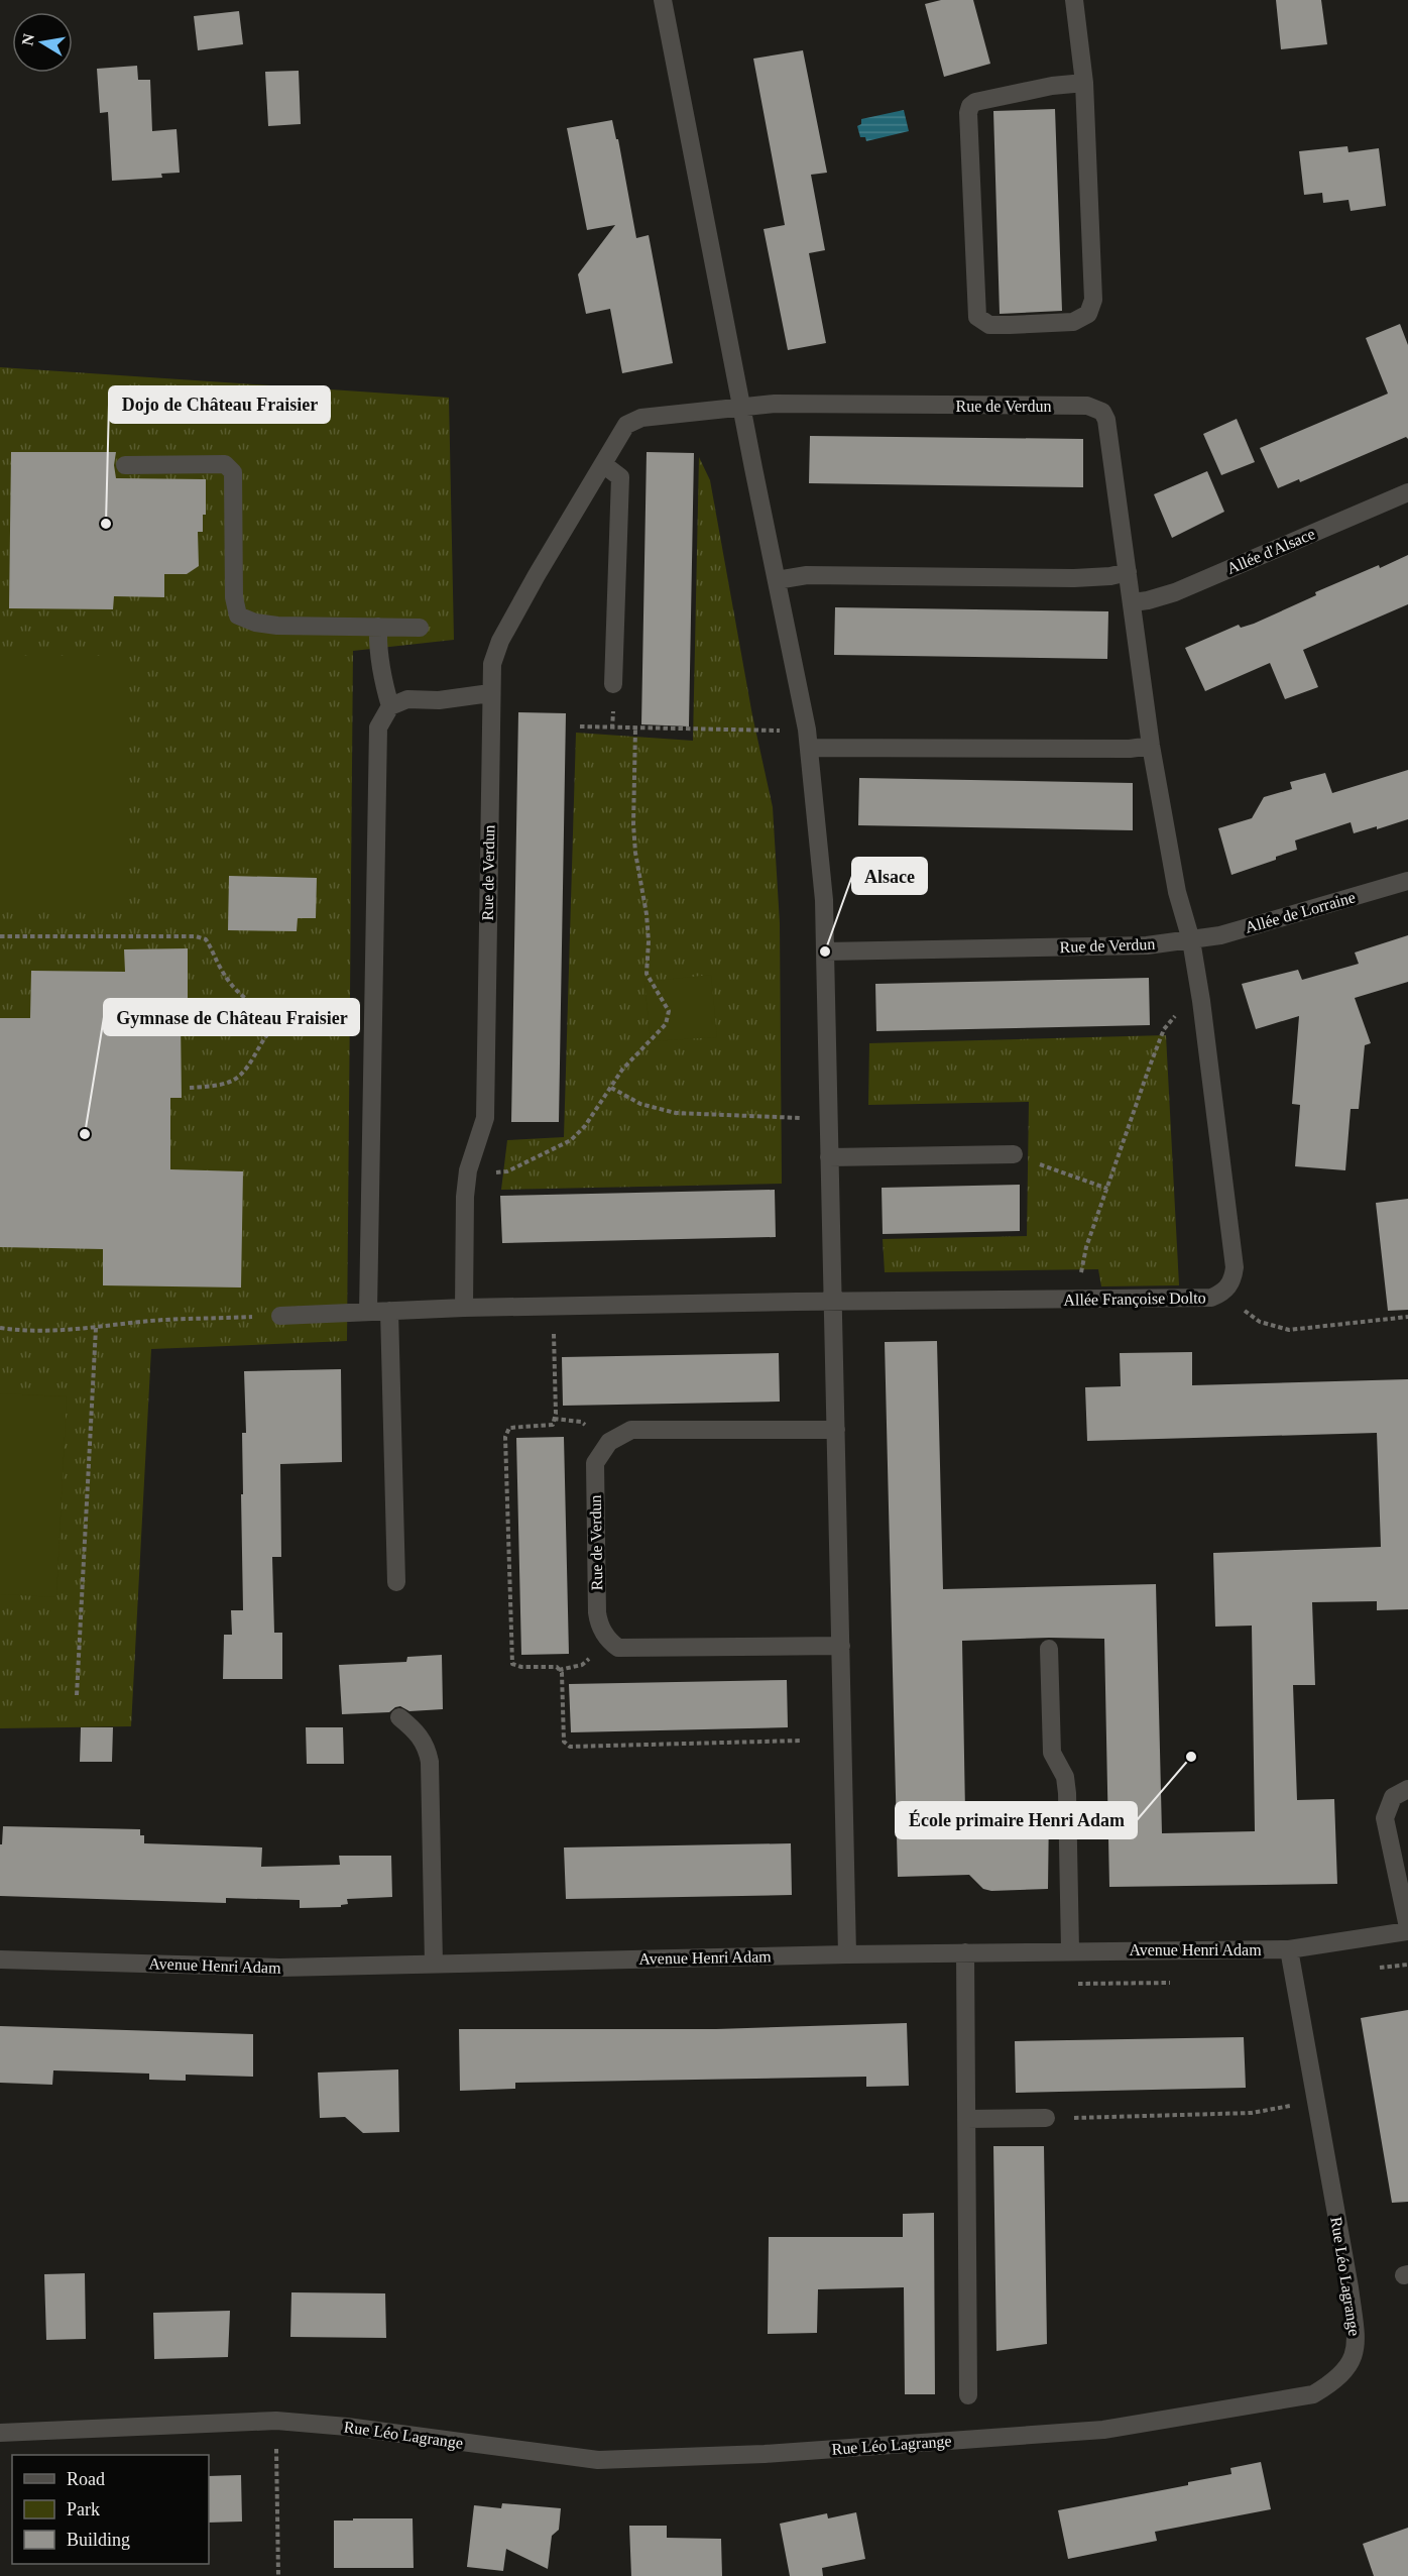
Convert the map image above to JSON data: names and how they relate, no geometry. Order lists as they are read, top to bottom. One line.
{"streets":{"street":["Rue de Verdun","Allée d'Alsace","Allée de Lorraine","Allée Françoise Dolto","Avenue Henri Adam","Rue Léo Lagrange"]},"crossings":[["Rue de Verdun","Allée d'Alsace"],["Rue de Verdun","Allée de Lorraine"],["Rue de Verdun","Allée Françoise Dolto"],["Allée de Lorraine","Allée Françoise Dolto"],["Avenue Henri Adam","Rue Léo Lagrange"]],"places":["Dojo de Château Fraisier","Alsace","Gymnase de Château Fraisier","École primaire Henri Adam"],"legend":["Road","Park","Building"],"north":"left"}
